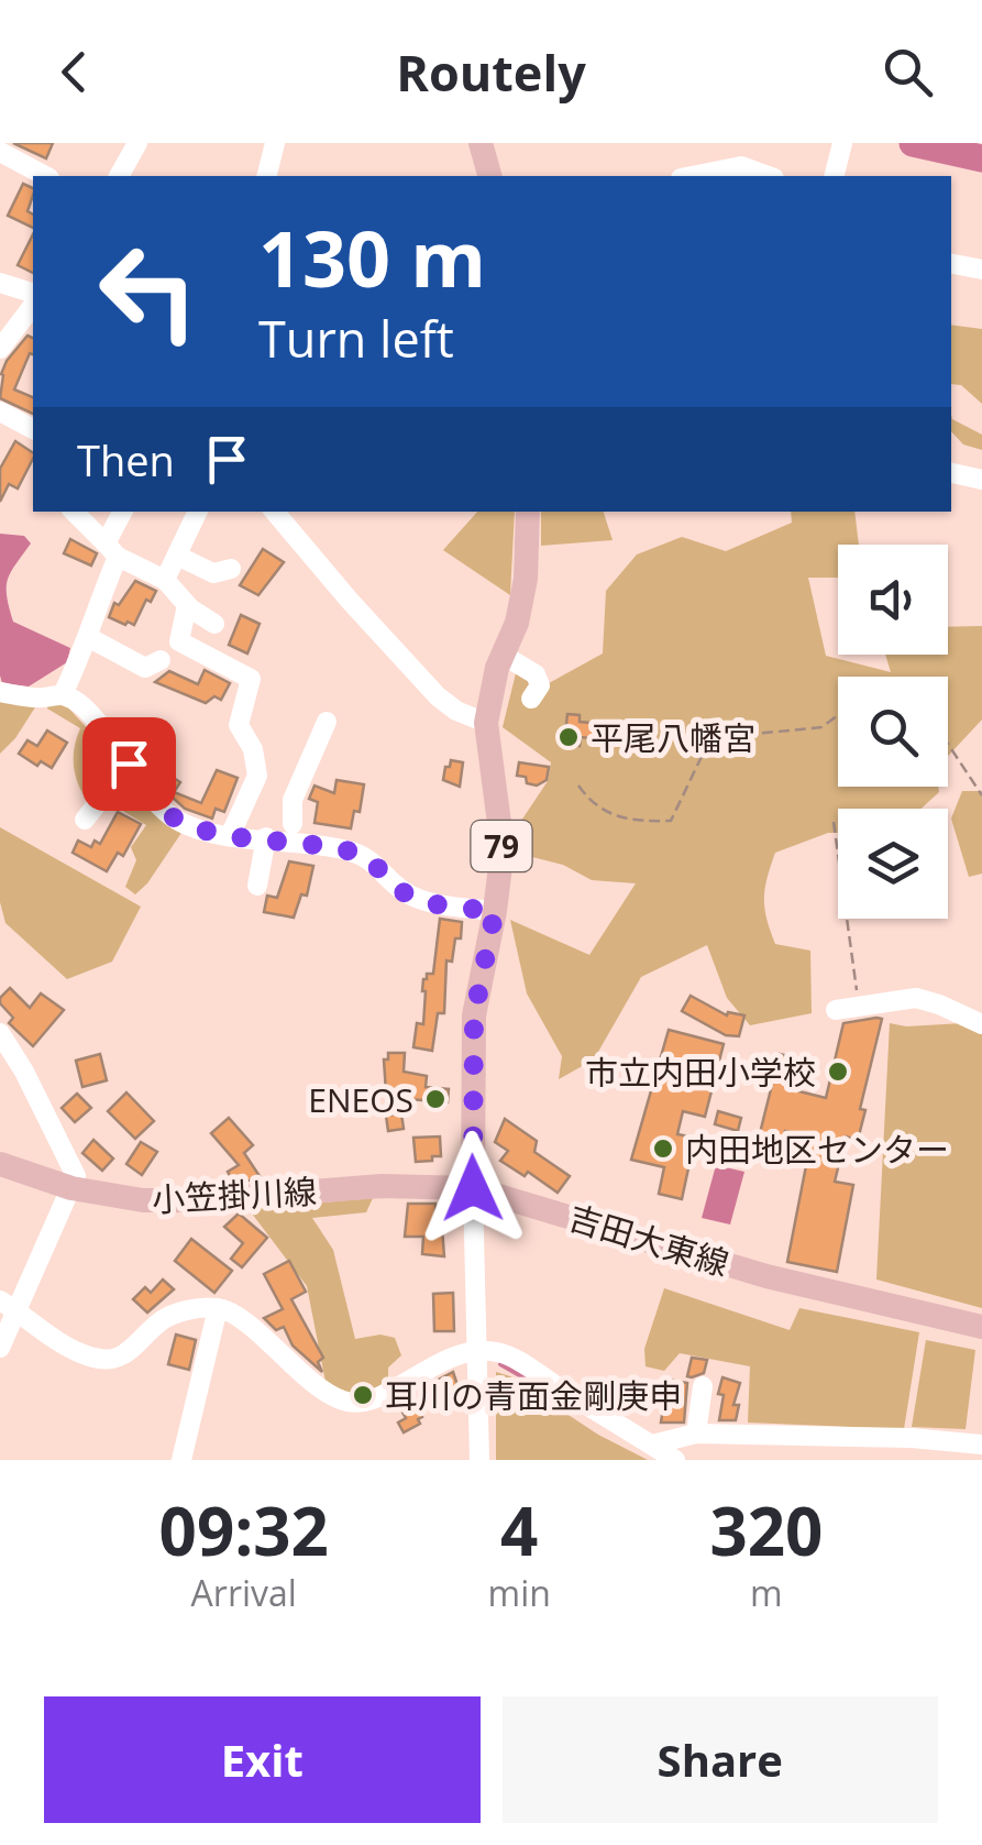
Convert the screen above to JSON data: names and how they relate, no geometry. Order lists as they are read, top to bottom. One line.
{"streets":{"main road":["79","小笠掛川線","吉田大東線"]},"crossings":[["79","小笠掛川線"],["79","吉田大東線"],["小笠掛川線","吉田大東線"]],"places":["平尾八幡宮","市立内田小学校","ENEOS","内田地区センター","耳川の青面金剛庚申"],"page":{"header":"Routely","turn":["130 m","Turn left"],"then":"Then","eta":["09:32","Arrival","4","min","320","m"],"buttons":["Exit","Share"]}}
